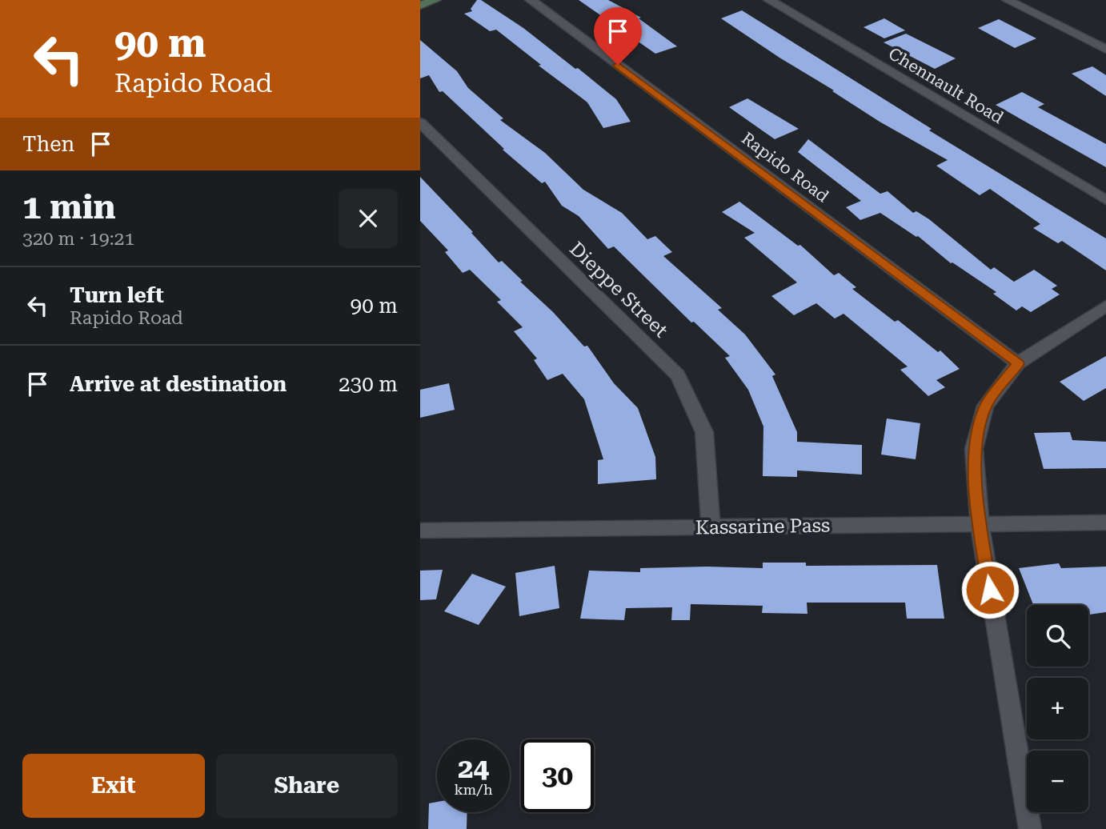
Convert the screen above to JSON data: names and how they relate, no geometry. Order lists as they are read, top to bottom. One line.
{"streets":{"street":["Chennault Road","Rapido Road","Dieppe Street","Kassarine Pass"]},"crossings":[["Dieppe Street","Kassarine Pass"]],"page":{"turn":["90 m","Rapido Road"],"then":"Then","heading":["1 min","320 m · 19:21"],"list":[{"name":"Turn left","note":"Rapido Road","value":"90 m"},{"name":"Arrive at destination","value":"230 m"}],"map_buttons":["+","−"],"speed":"24 km/h","limit":"30","buttons":["Exit","Share"]}}
